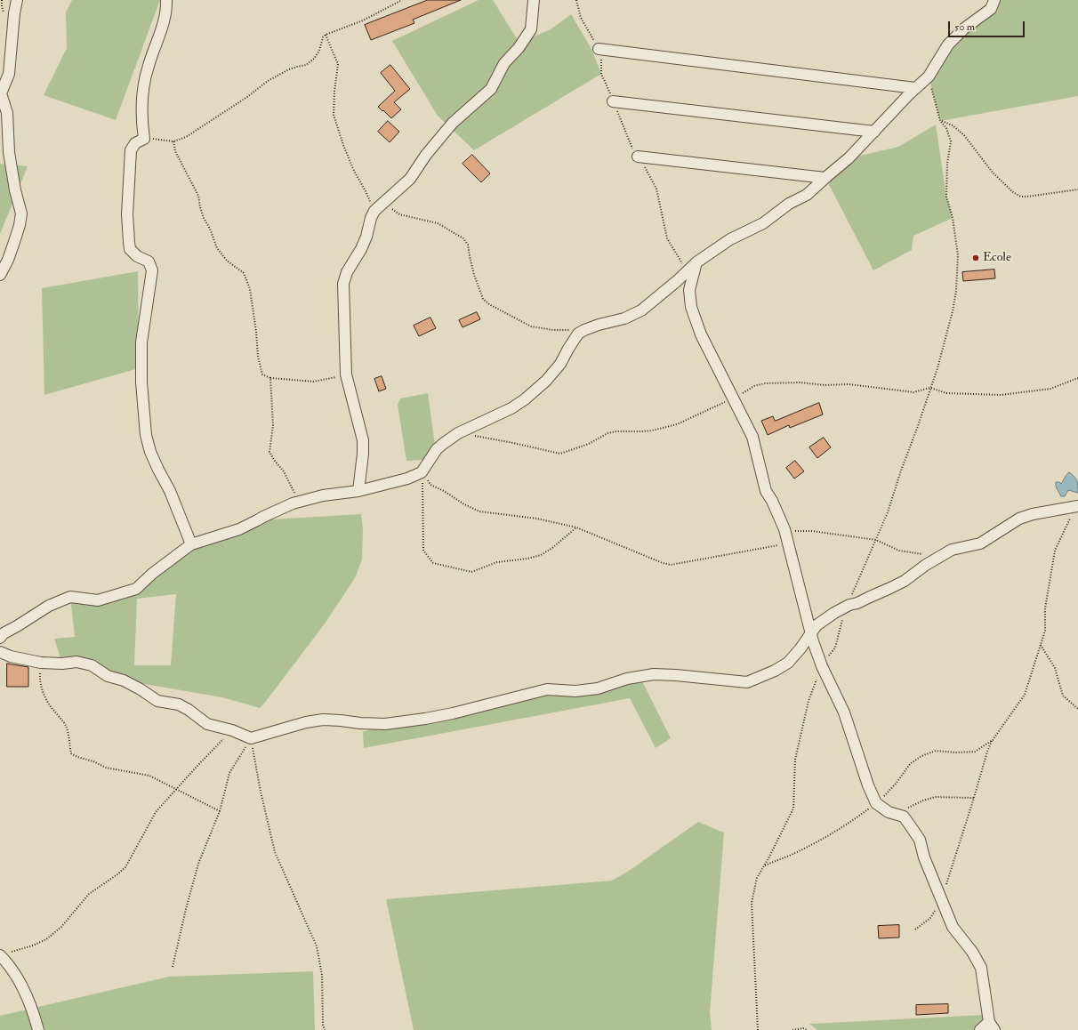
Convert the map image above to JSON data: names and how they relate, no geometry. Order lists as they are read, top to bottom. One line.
{"places":["Ecole"],"scale_bar":"50 m"}
